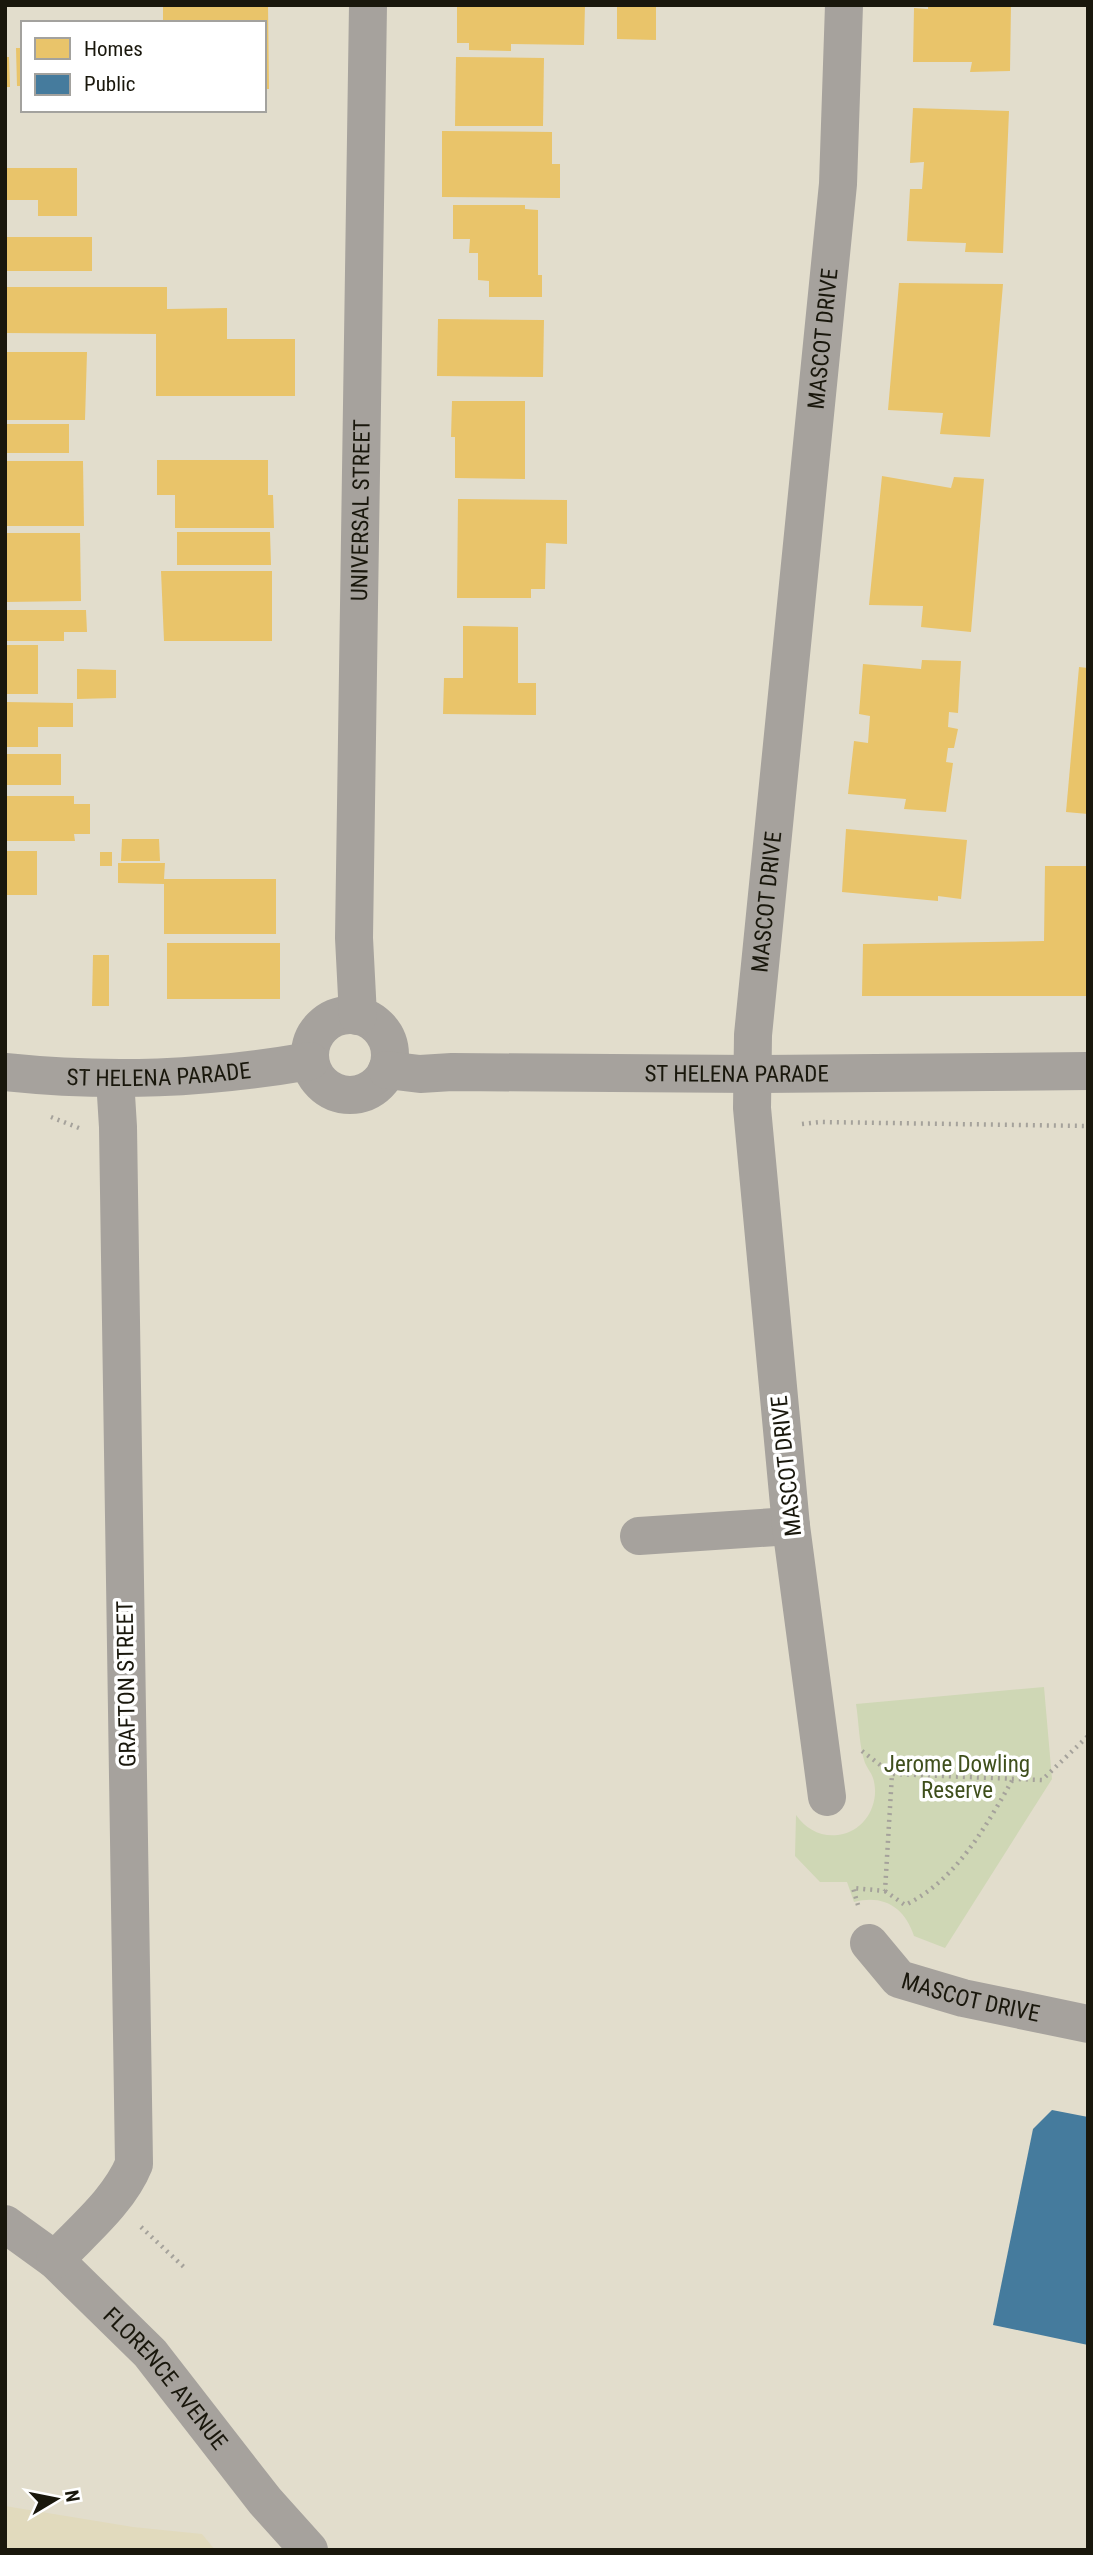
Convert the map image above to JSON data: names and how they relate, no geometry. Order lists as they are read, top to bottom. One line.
{"streets":{"street":["MASCOT DRIVE","UNIVERSAL STREET","ST HELENA PARADE","GRAFTON STREET","FLORENCE AVENUE"]},"crossings":[["MASCOT DRIVE","ST HELENA PARADE"],["UNIVERSAL STREET","ST HELENA PARADE"],["ST HELENA PARADE","GRAFTON STREET"],["GRAFTON STREET","FLORENCE AVENUE"]],"parks":["Jerome Dowling Reserve"],"legend":["Homes","Public"],"north":"right"}
